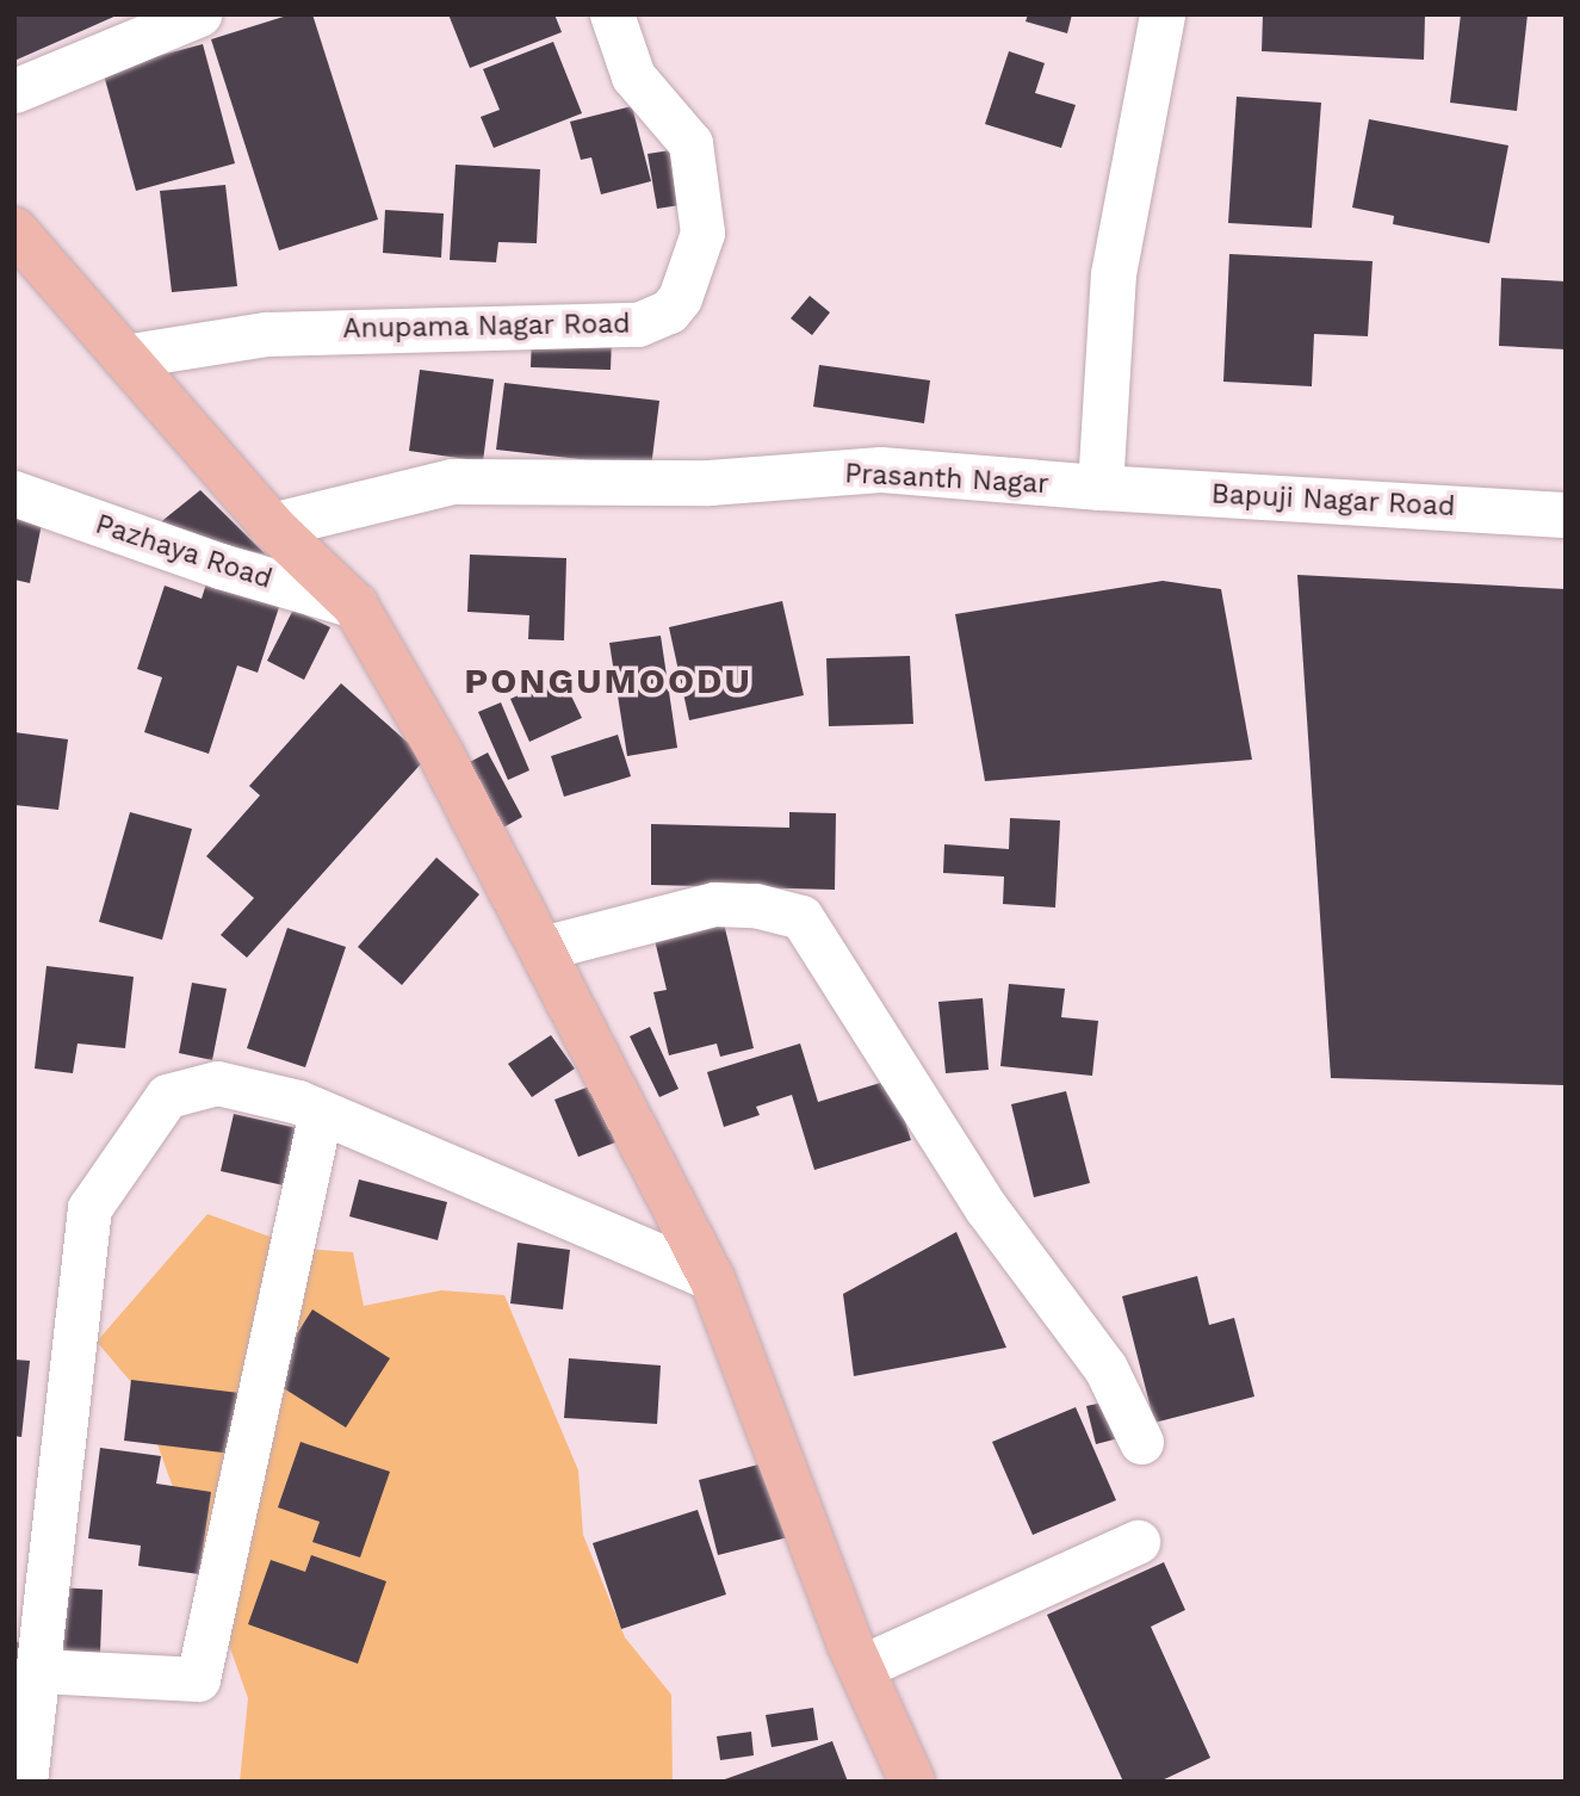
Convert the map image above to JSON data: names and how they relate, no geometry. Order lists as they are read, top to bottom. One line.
{"streets":{"street":["Anupama Nagar Road","Prasanth Nagar","Bapuji Nagar Road","Pazhaya Road"]},"crossings":[["Prasanth Nagar","Bapuji Nagar Road"]],"districts":["PONGUMOODU"]}
